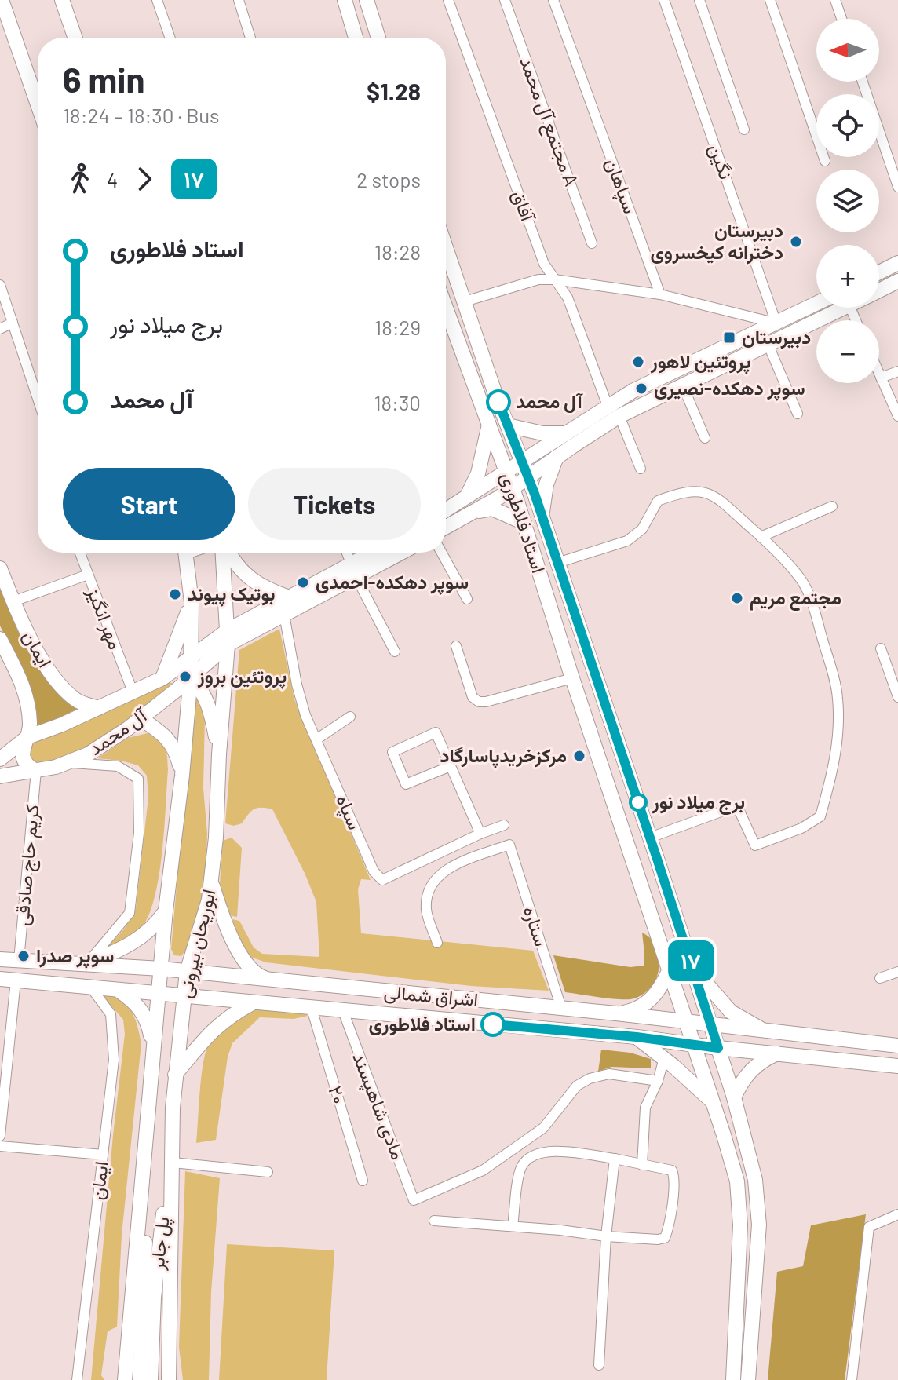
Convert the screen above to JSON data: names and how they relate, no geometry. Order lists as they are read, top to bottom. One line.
{"streets":{"main road":["استاد فلاطوری","ایمان","آل محمد","ابوریحان بیرونی","اشراق شمالی","پل جابر"],"street":["مجتمع آل محمد A","نگین","سپاهان","آفاق","مهر انگیز","سپاه","کریم حاج صادقی","ستاره","۲۰","مادی شاهپسند"]},"crossings":[["استاد فلاطوری","اشراق شمالی"],["مهر انگیز","آل محمد"],["ایمان","آل محمد"],["ایمان","کریم حاج صادقی"],["ایمان","اشراق شمالی"],["آل محمد","سپاه"],["آل محمد","کریم حاج صادقی"],["آل محمد","ابوریحان بیرونی"],["کریم حاج صادقی","اشراق شمالی"],["ستاره","اشراق شمالی"],["ابوریحان بیرونی","اشراق شمالی"],["ابوریحان بیرونی","پل جابر"],["اشراق شمالی","۲۰"],["اشراق شمالی","مادی شاهپسند"]],"places":{"other":["دبیرستان دخترانه کیخسروی","پروتئین لاهور","سوپر دهکده-نصیری","آل محمد","سوپر دهکده-احمدی","بوتیک پیوند","مجتمع مریم","پروتئین بروز","مرکزخریدپاسارگاد","برج میلاد نور","سوپر صدرا","استاد فلاطوری"],"transit":["دبیرستان"]},"lines":["bus line ۱۷"],"north":"left","page":{"on_map":"۱۷","map_buttons":["+","−"],"heading":["6 min","18:24 – 18:30 · Bus","$1.28"],"legs":["4","۱۷","2 stops"],"list":[{"name":"استاد فلاطوری","value":"18:28"},{"name":"برج میلاد نور","value":"18:29"},{"name":"آل محمد","value":"18:30"}],"buttons":["Start","Tickets"]}}
